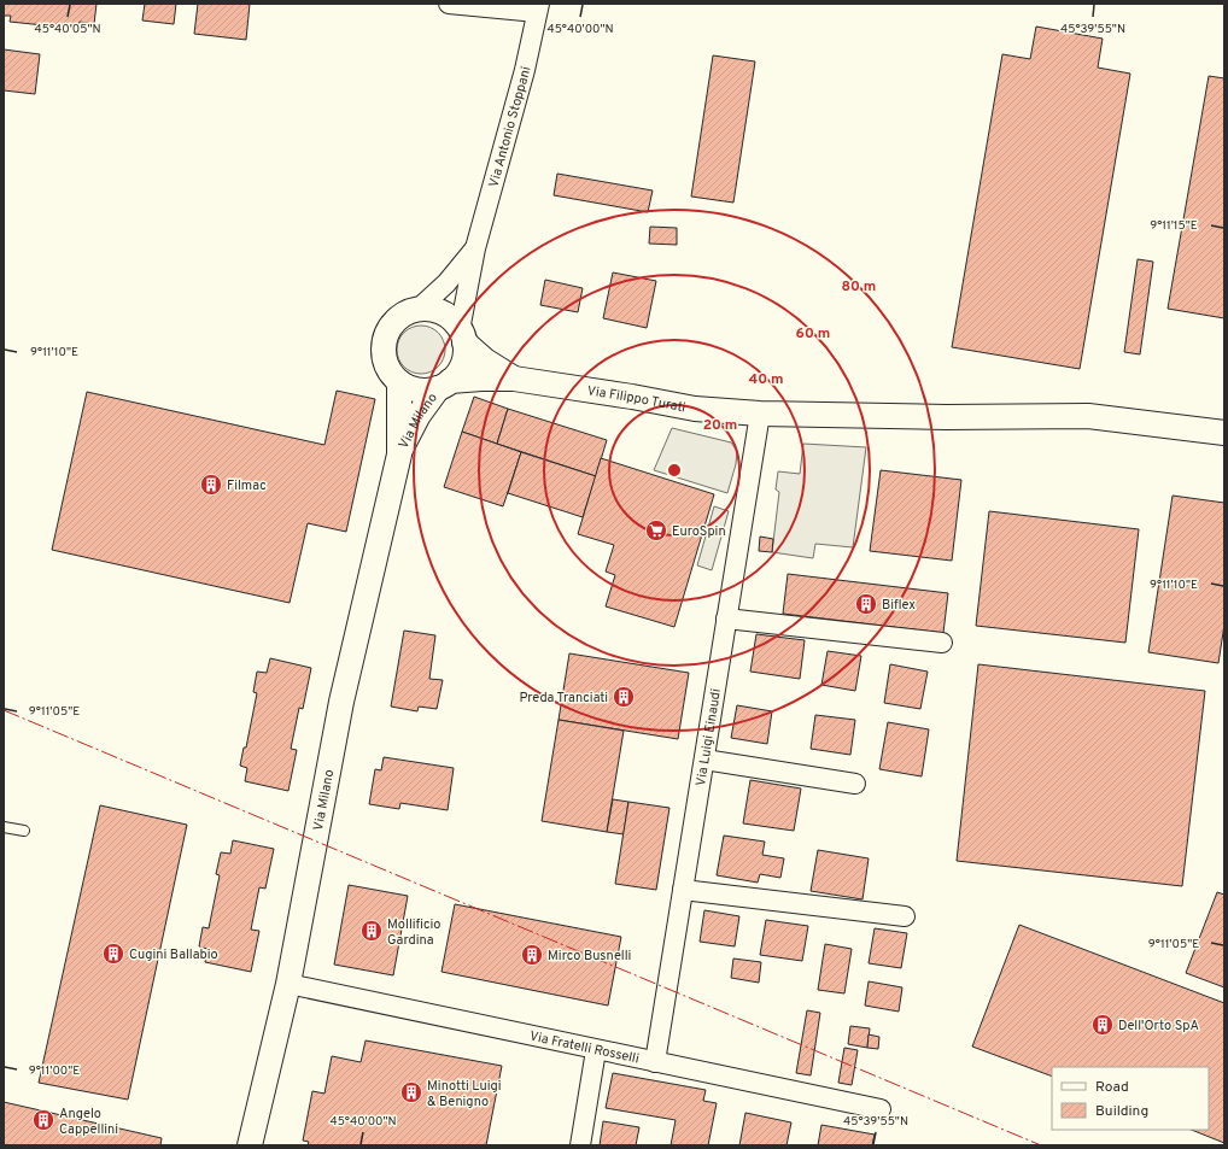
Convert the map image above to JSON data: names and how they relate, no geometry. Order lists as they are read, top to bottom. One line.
{"streets":{"street":["Via Antonio Stoppani","Via Filippo Turati","Via Milano","Via Luigi Einaudi","Via Fratelli Rosselli"]},"crossings":[["Via Antonio Stoppani","Via Filippo Turati"],["Via Antonio Stoppani","Via Milano"],["Via Filippo Turati","Via Milano"],["Via Filippo Turati","Via Luigi Einaudi"],["Via Milano","Via Fratelli Rosselli"],["Via Luigi Einaudi","Via Fratelli Rosselli"]],"places":{"building":["Filmac","Biflex","Preda Tranciati","Mollificio Gardina","Cugini Ballabio","Mirco Busnelli","Dell'Orto SpA","Minotti Luigi & Benigno","Angelo Cappellini"],"supermarket":["EuroSpin"]},"legend":["Road","Building"],"coordinates":["45°40'05\"N","45°40'00\"N","45°39'55\"N","9°11'15\"E","9°11'10\"E","9°11'05\"E","9°11'00\"E"],"rings":["80 m","60 m","40 m","20 m"]}
